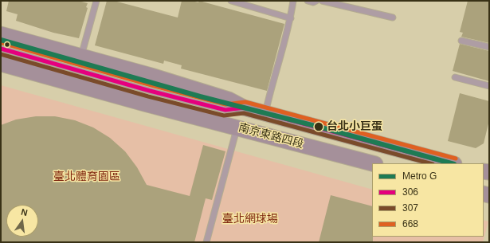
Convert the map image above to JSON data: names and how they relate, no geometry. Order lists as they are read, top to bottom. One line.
{"streets":{"main road":["南京東路四段"]},"parks":["臺北體育園區","臺北網球場"],"places":["台北小巨蛋"],"lines":["metro line G","transit line 668","transit line 306","transit line 307"],"legend":["Metro G","306","307","668"],"north":"top"}
